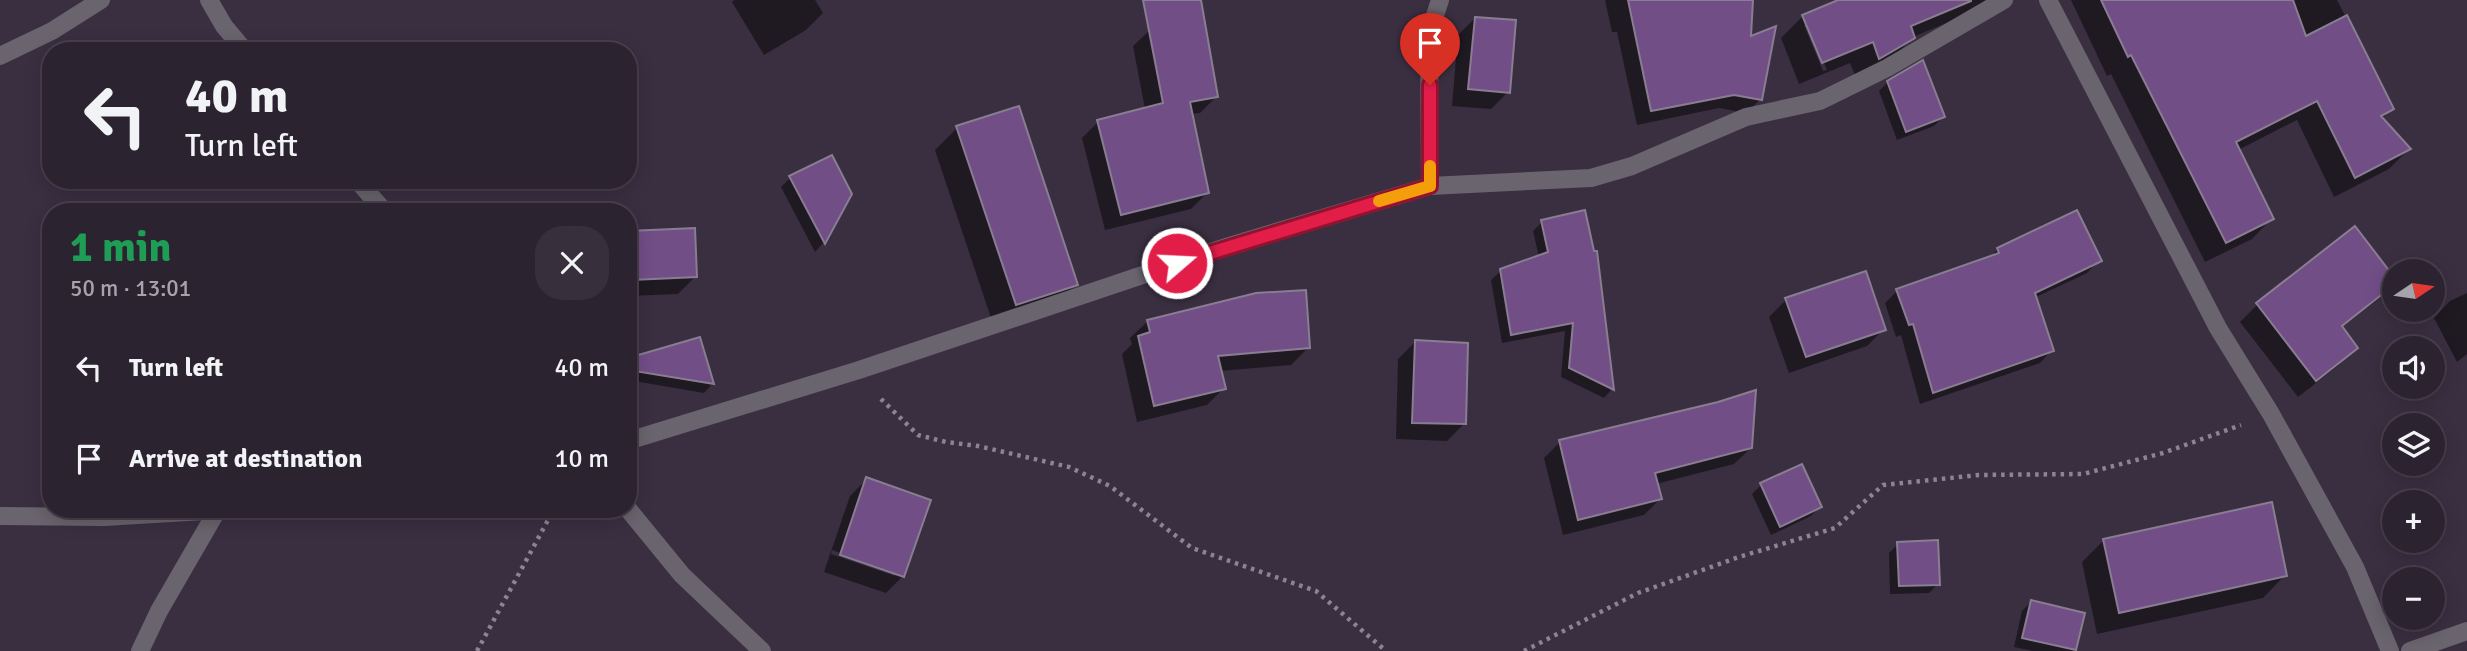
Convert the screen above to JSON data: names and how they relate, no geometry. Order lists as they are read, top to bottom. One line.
{"north":"right","page":{"turn":["40 m","Turn left"],"heading":["1 min","50 m · 13:01"],"map_buttons":["+","−"],"list":[{"name":"Turn left","value":"40 m"},{"name":"Arrive at destination","value":"10 m"}]}}
